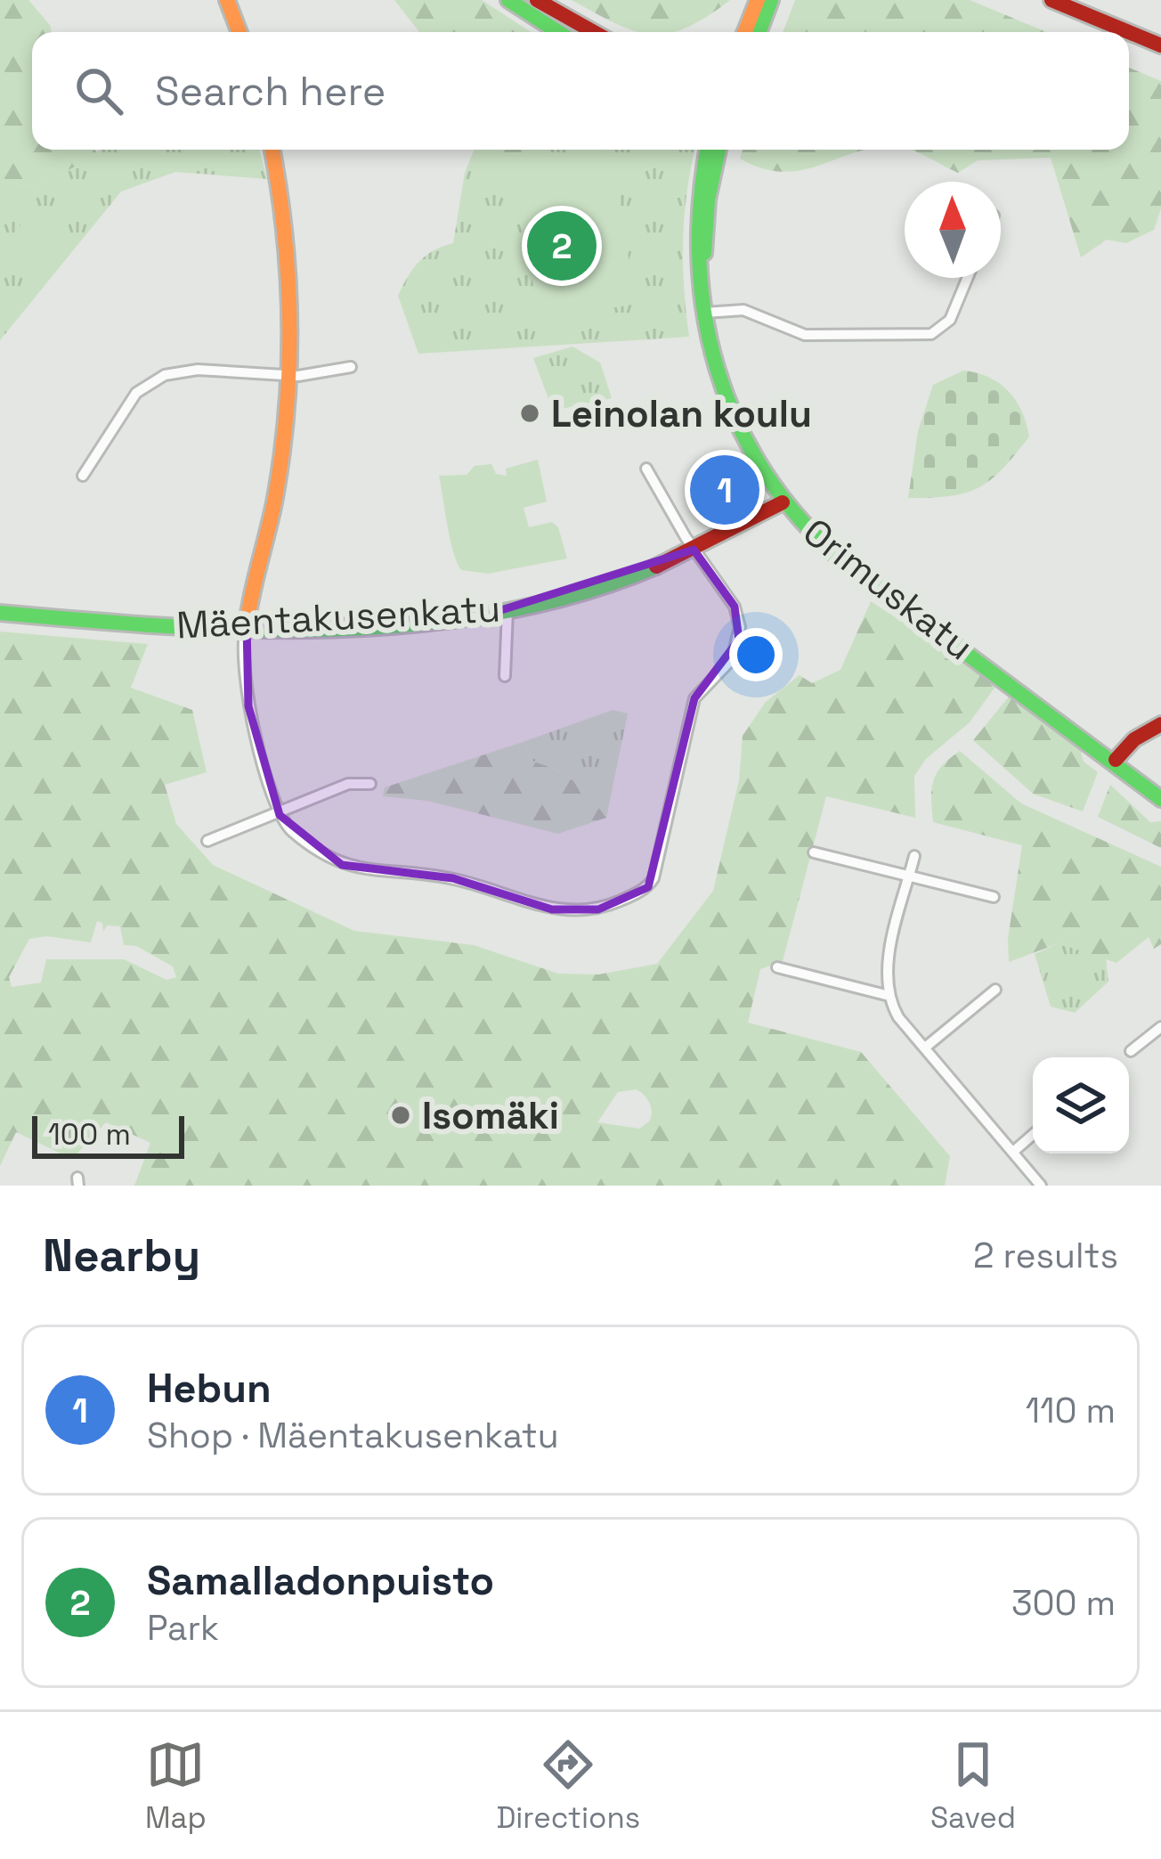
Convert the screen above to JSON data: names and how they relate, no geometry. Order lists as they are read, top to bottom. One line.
{"streets":{"main road":["Orimuskatu","Mäentakusenkatu"]},"crossings":[["Orimuskatu","Mäentakusenkatu"]],"places":["Leinolan koulu","Isomäki"],"scale_bar":"100 m","north":"top","page":{"search":"Search here","pins":["2","1"],"scale":"100 m","heading":["Nearby","2 results"],"list":[{"mark":"1","name":"Hebun","note":"Shop · Mäentakusenkatu","value":"110 m"},{"mark":"2","name":"Samalladonpuisto","note":"Park","value":"300 m"}],"nav":["Map","Directions","Saved"]}}
